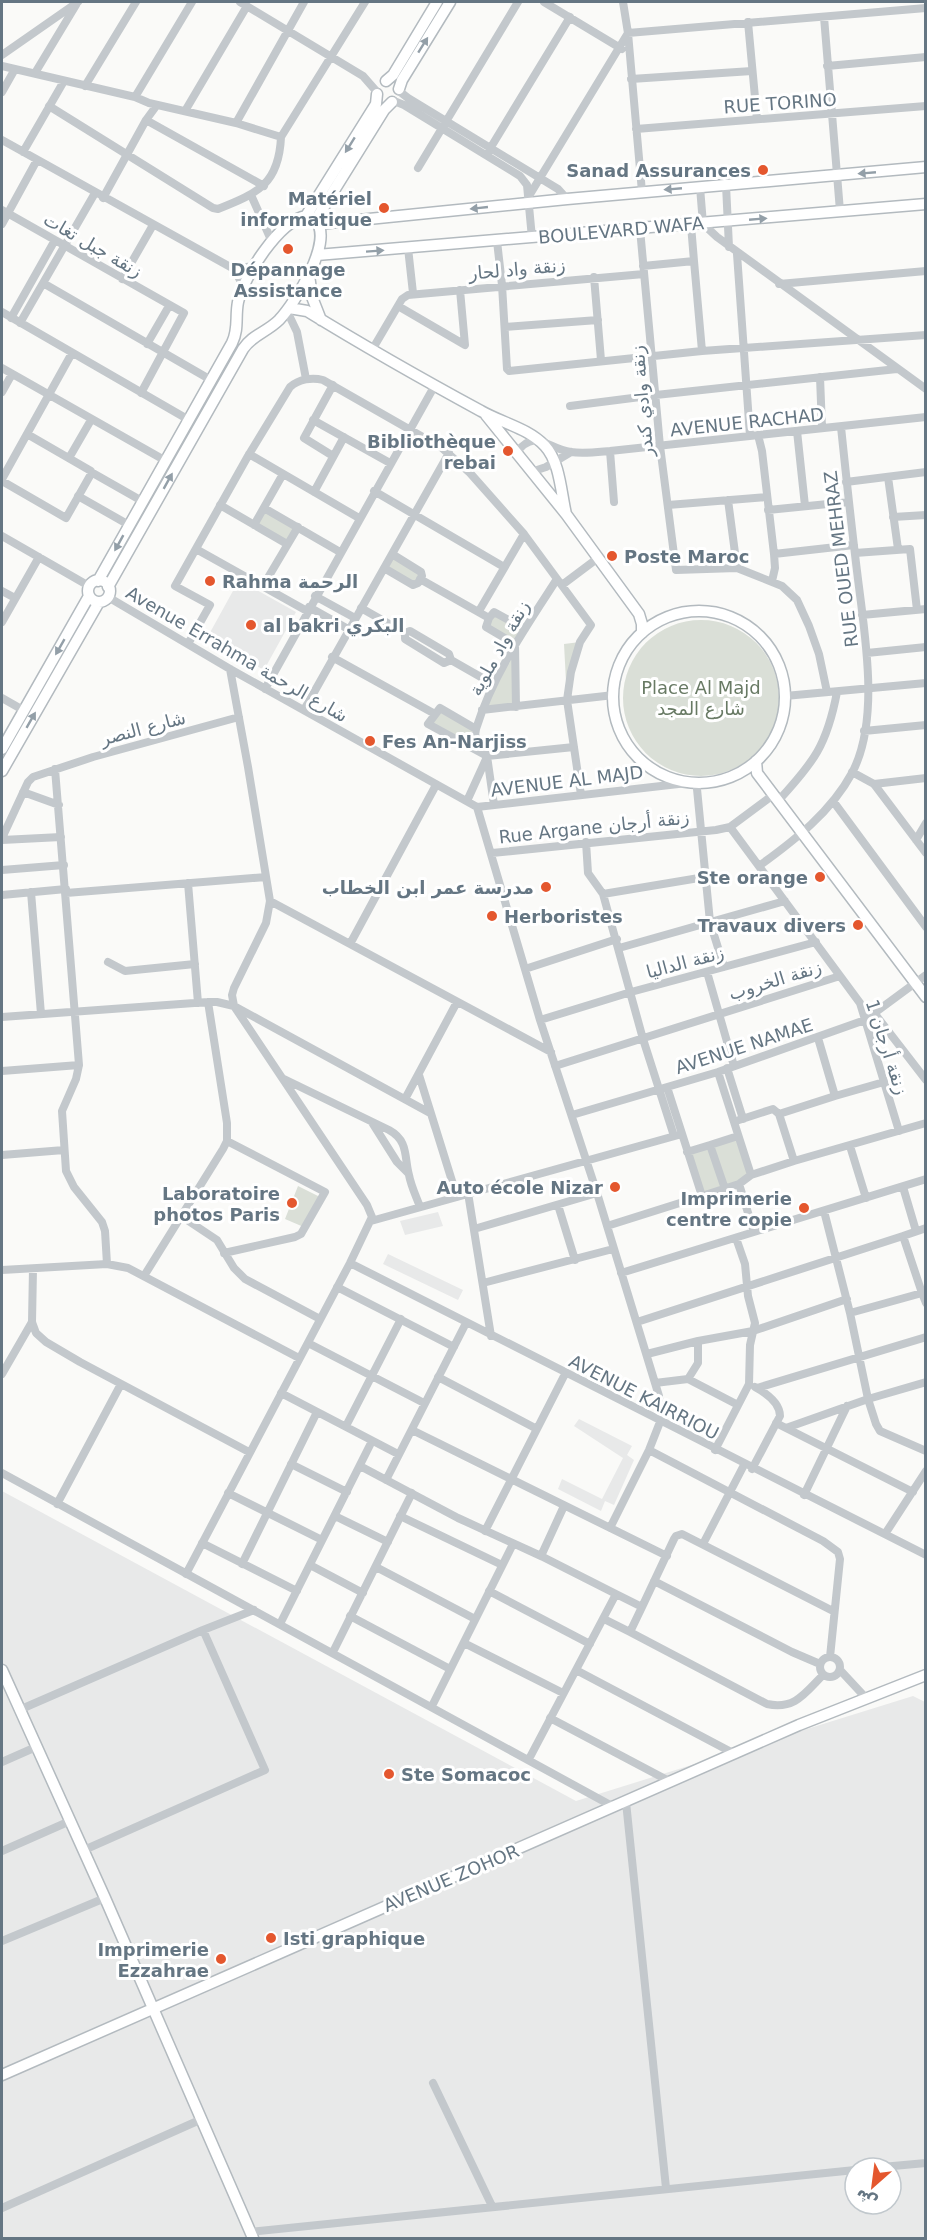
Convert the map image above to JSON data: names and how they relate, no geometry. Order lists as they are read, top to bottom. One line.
{"streets":{"street":["RUE TORINO","BOULEVARD WAFA","زنقة جبل تغات","زنقة واد لحار","زنقة وادي كندر","AVENUE RACHAD","RUE OUED MEHRAZ","زنقة واد ملوية","Avenue Errahma شارع الرحمة","شارع النصر","AVENUE AL MAJD","Rue Argane زنقة أرجان","زنقة الداليا","زنقة الخروب","AVENUE NAMAE","زنقة أرجان 1","AVENUE KAIRRIOU","AVENUE ZOHOR"]},"crossings":[["BOULEVARD WAFA","زنقة وادي كندر"],["زنقة واد لحار","زنقة وادي كندر"],["زنقة وادي كندر","AVENUE RACHAD"],["AVENUE RACHAD","RUE OUED MEHRAZ"],["RUE OUED MEHRAZ","زنقة أرجان 1"],["Avenue Errahma شارع الرحمة","AVENUE AL MAJD"],["زنقة الداليا","زنقة أرجان 1"],["زنقة الخروب","زنقة أرجان 1"],["AVENUE NAMAE","زنقة أرجان 1"]],"parks":["Place Al Majd شارع المجد"],"places":["Sanad Assurances","Matériel informatique","Dépannage Assistance","Bibliothèque rebai","Poste Maroc","Rahma الرحمة","al bakri البكري","Fes An-Narjiss","Ste orange","مدرسة عمر ابن الخطاب","Herboristes","Travaux divers","Auto école Nizar","Laboratoire photos Paris","Imprimerie centre copie","Ste Somacoc","Isti graphique","Imprimerie Ezzahrae"],"north":"bottom left"}
